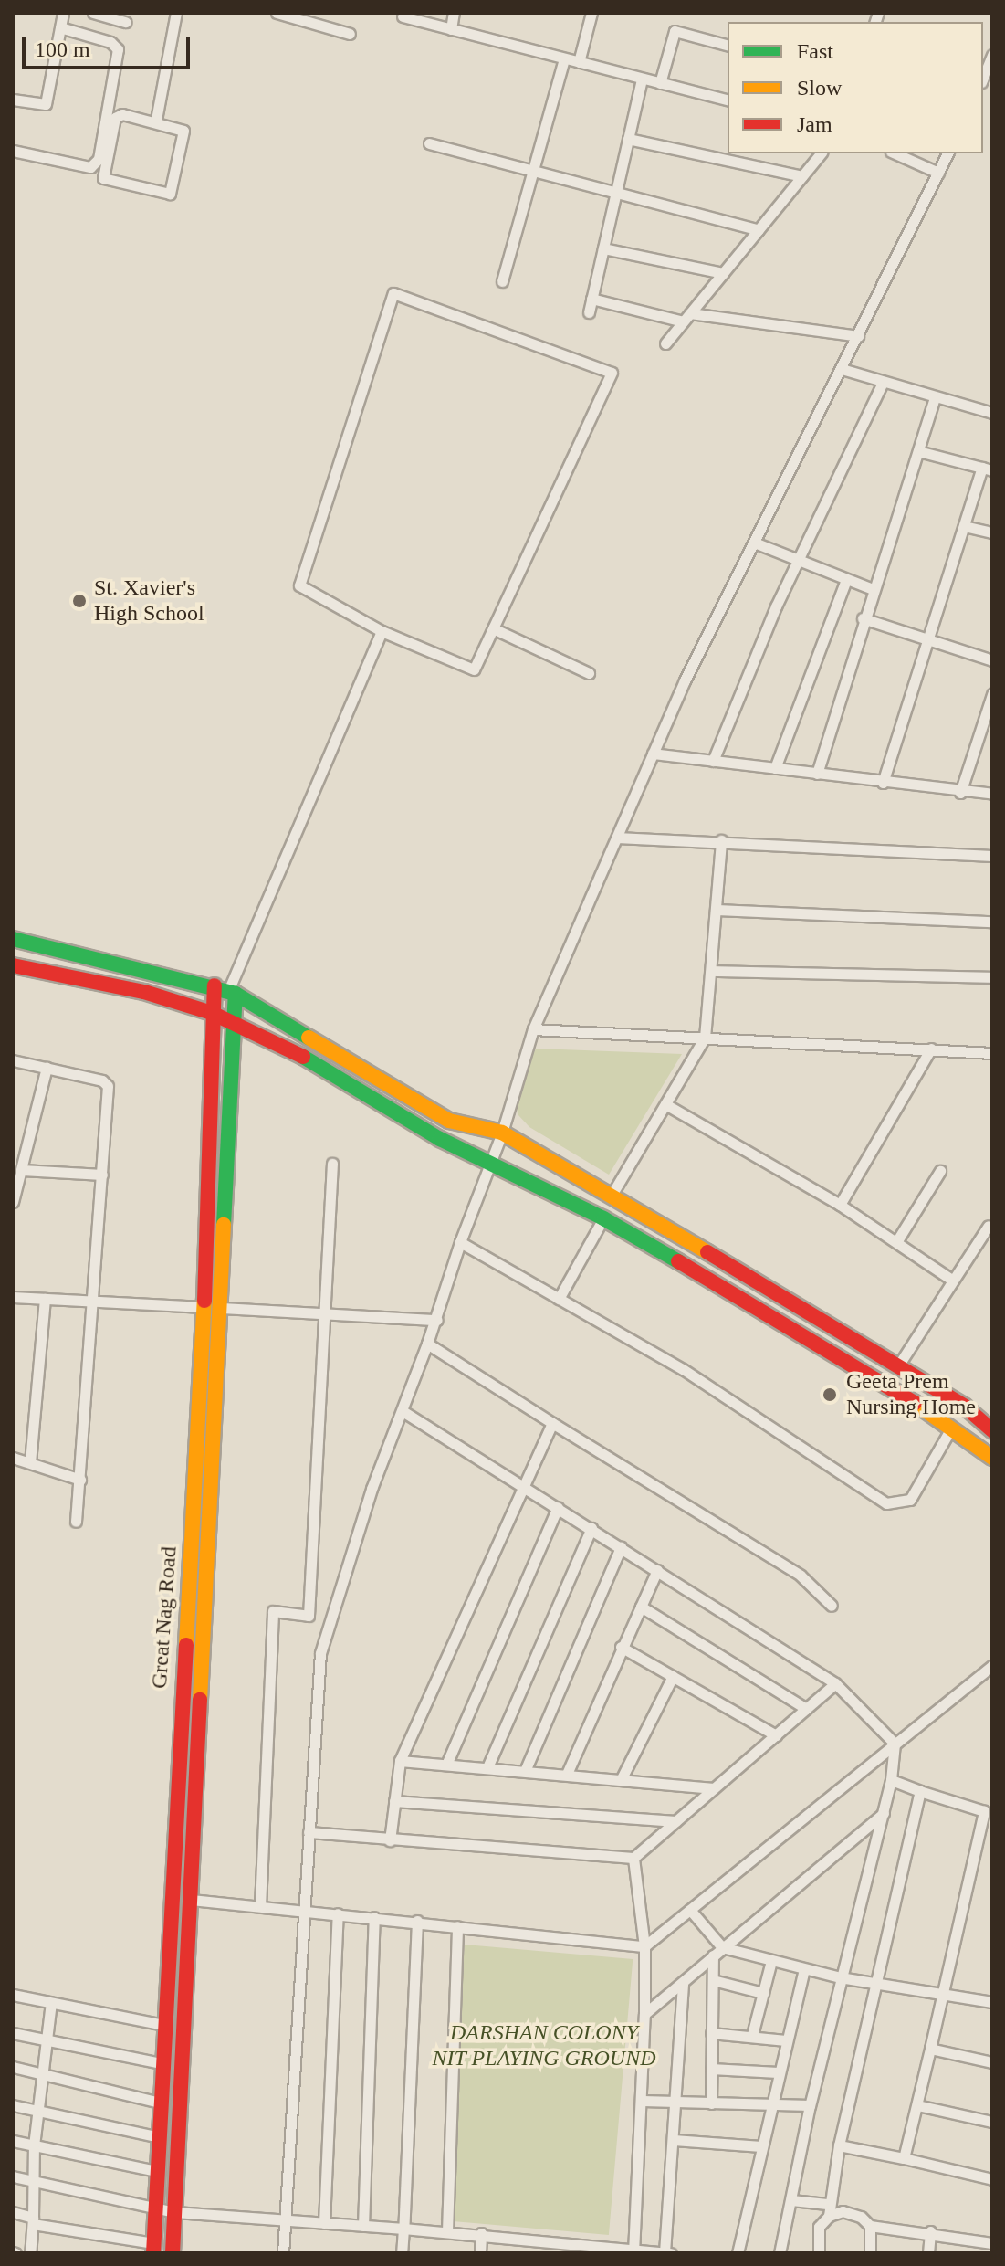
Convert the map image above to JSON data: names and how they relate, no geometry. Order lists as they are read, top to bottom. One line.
{"streets":{"main road":["Great Nag Road"]},"parks":["DARSHAN COLONY NIT PLAYING GROUND"],"places":["St. Xavier's High School","Geeta Prem Nursing Home"],"legend":["Fast","Slow","Jam"],"scale_bar":"100 m"}
